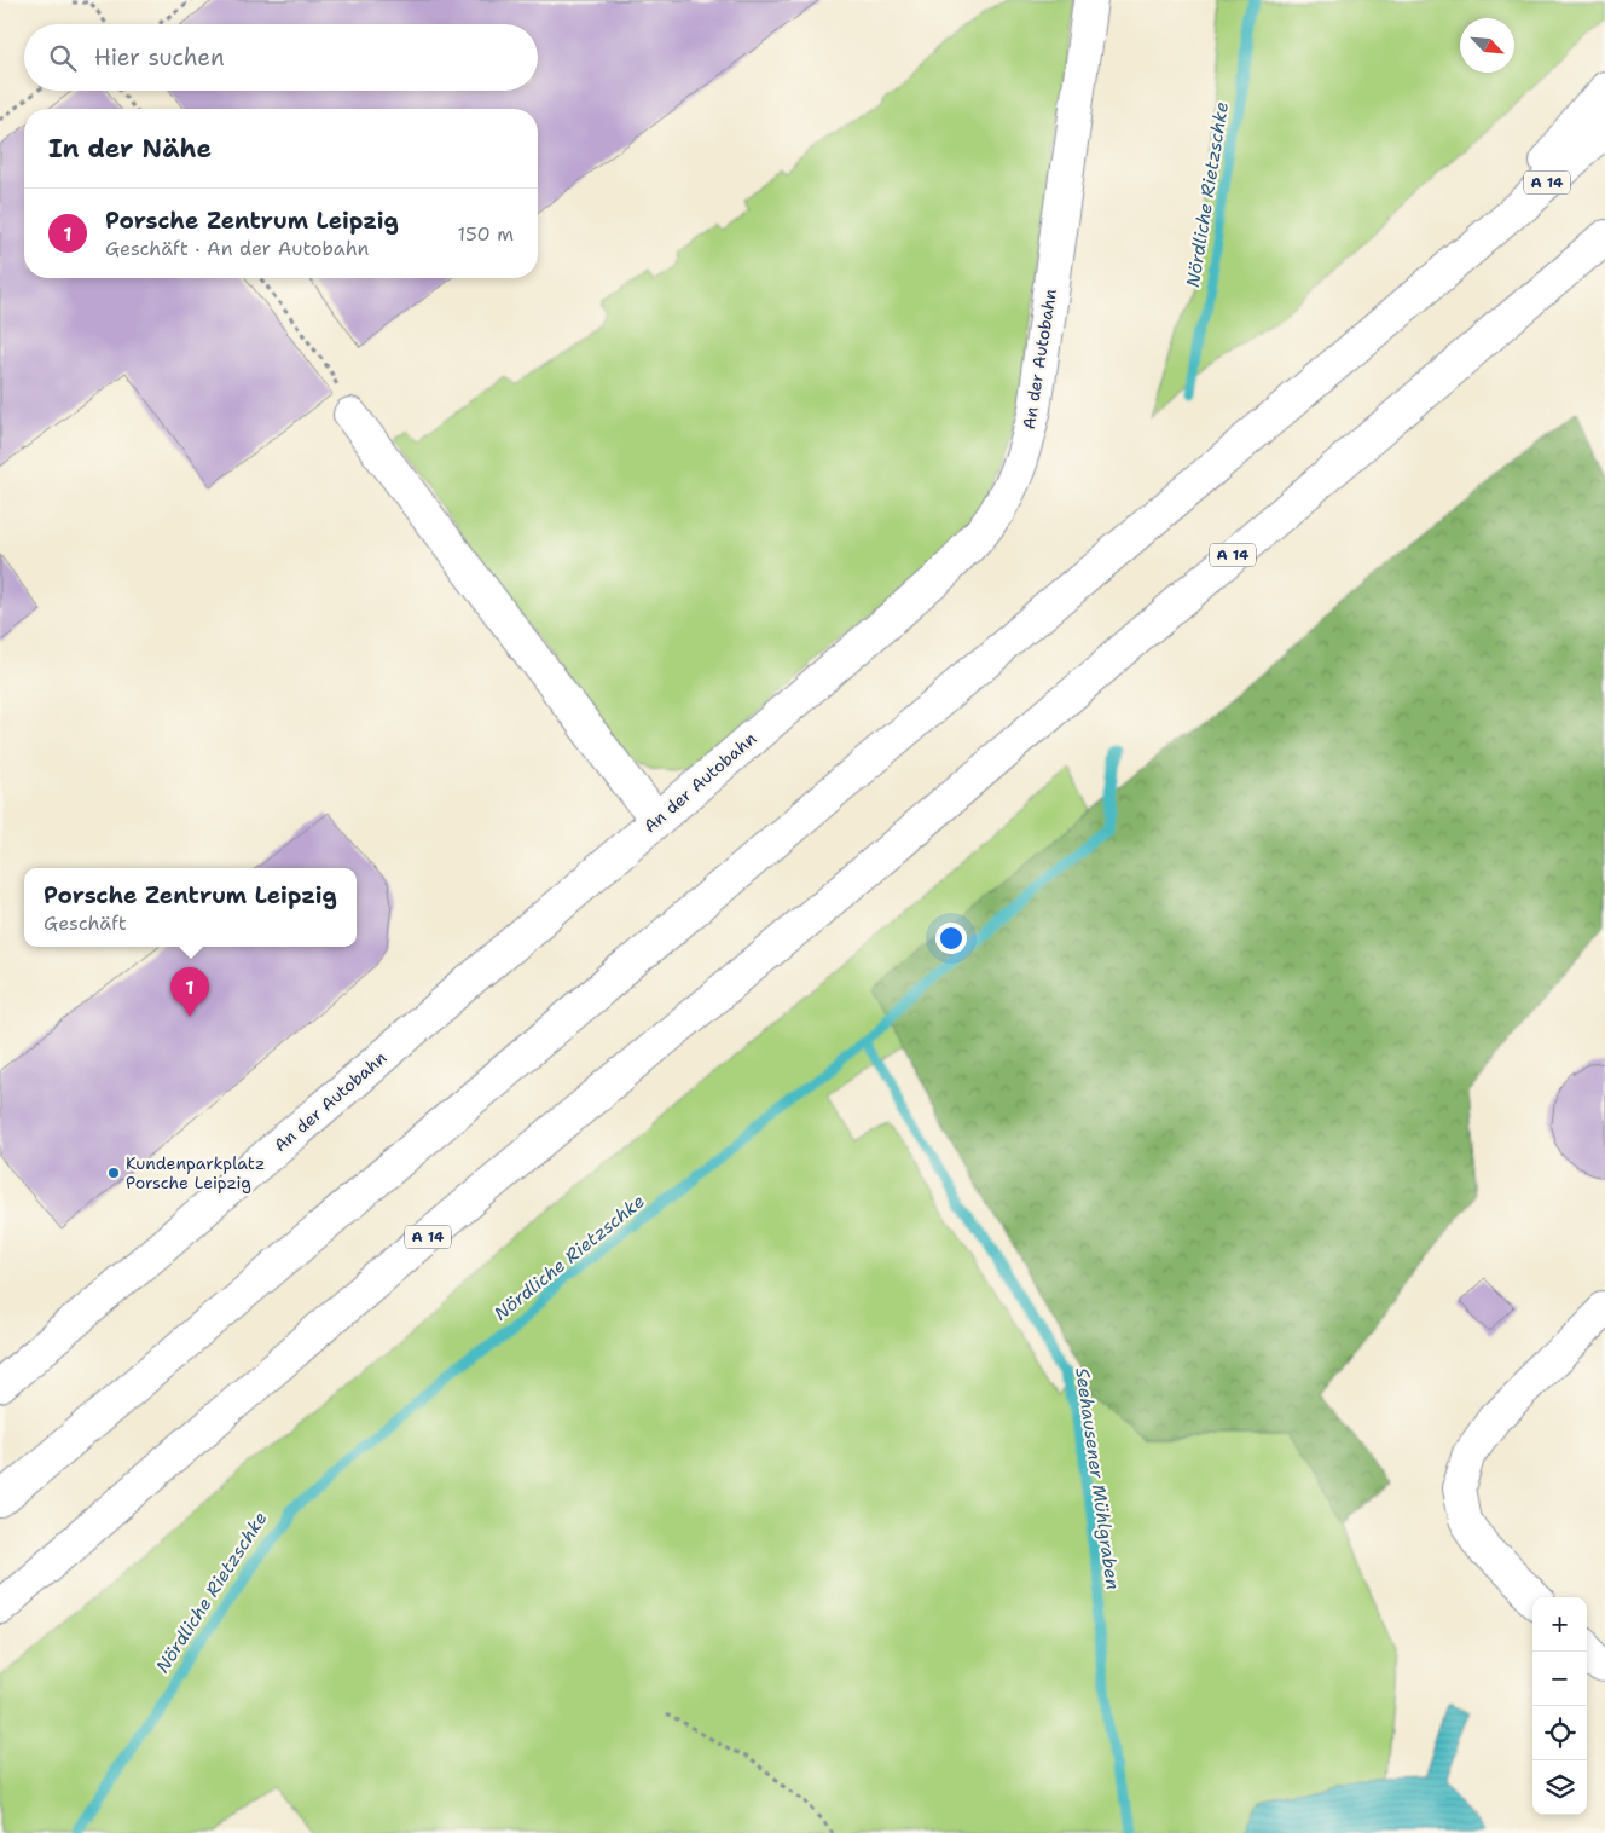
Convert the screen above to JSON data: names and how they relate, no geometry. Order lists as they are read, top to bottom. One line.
{"streets":{"main road":["A 14","An der Autobahn"]},"water":["Nördliche Rietzschke","Seehausener Mühlgraben"],"places":["Kundenparkplatz Porsche Leipzig"],"north":"bottom right","page":{"search":"Hier suchen","heading":"In der Nähe","list":[{"mark":"1","name":"Porsche Zentrum Leipzig","note":"Geschäft · An der Autobahn","value":"150 m"}],"popup":["Porsche Zentrum Leipzig","Geschäft"],"pins":"1","map_buttons":["+","−"]}}
